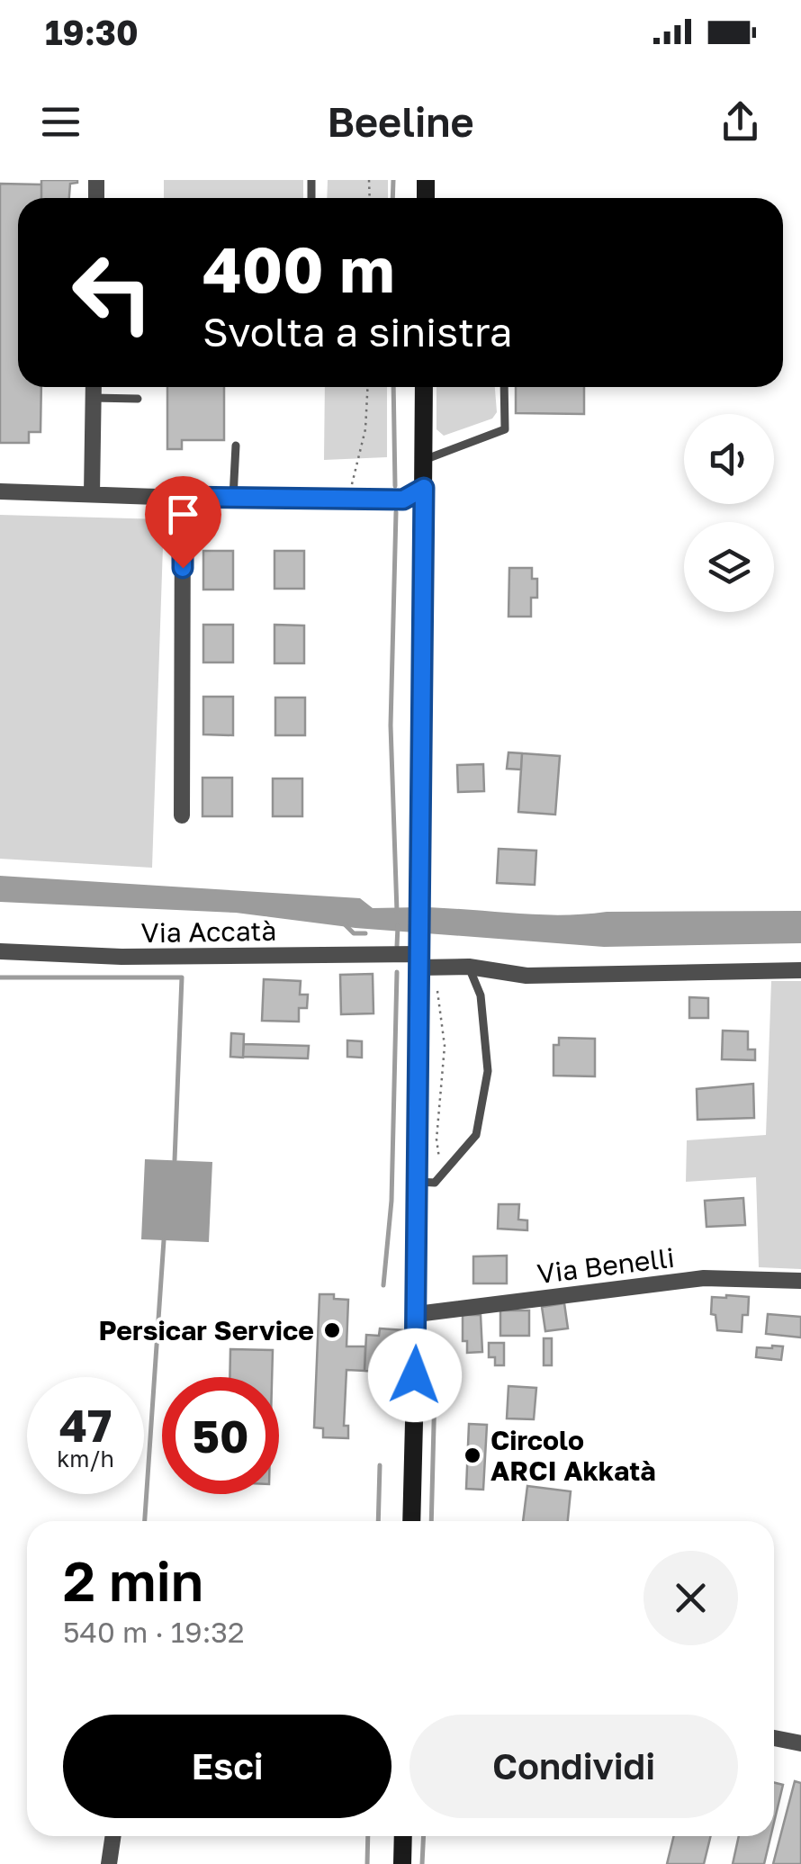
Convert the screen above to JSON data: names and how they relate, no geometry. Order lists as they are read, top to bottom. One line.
{"streets":{"street":["Via Accatà","Via Benelli"]},"places":["Persicar Service","Circolo ARCI Akkatà"],"page":{"status":"19:30","header":"Beeline","turn":["400 m","Svolta a sinistra"],"speed":"47 km/h","limit":"50","heading":["2 min","540 m · 19:32"],"buttons":["Esci","Condividi"]}}
